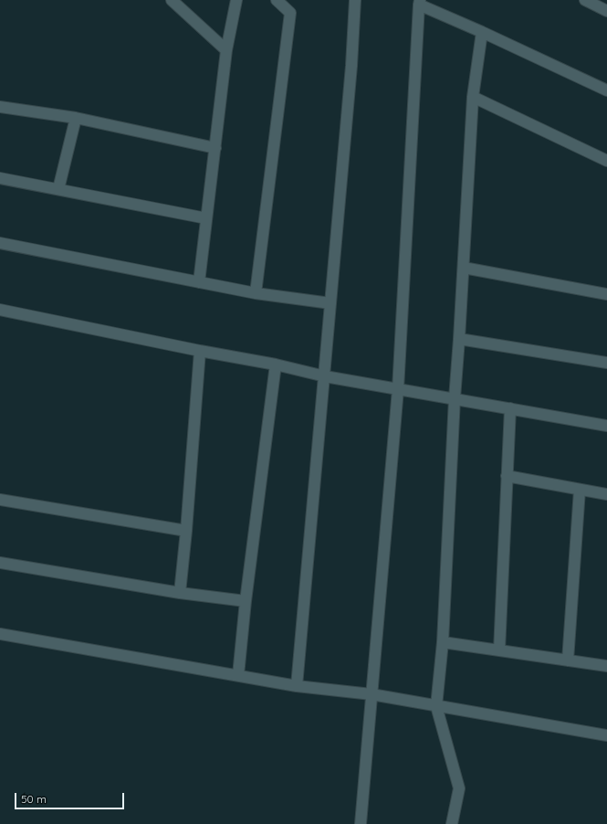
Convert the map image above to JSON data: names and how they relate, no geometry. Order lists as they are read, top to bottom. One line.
{"scale_bar":"50 m"}
